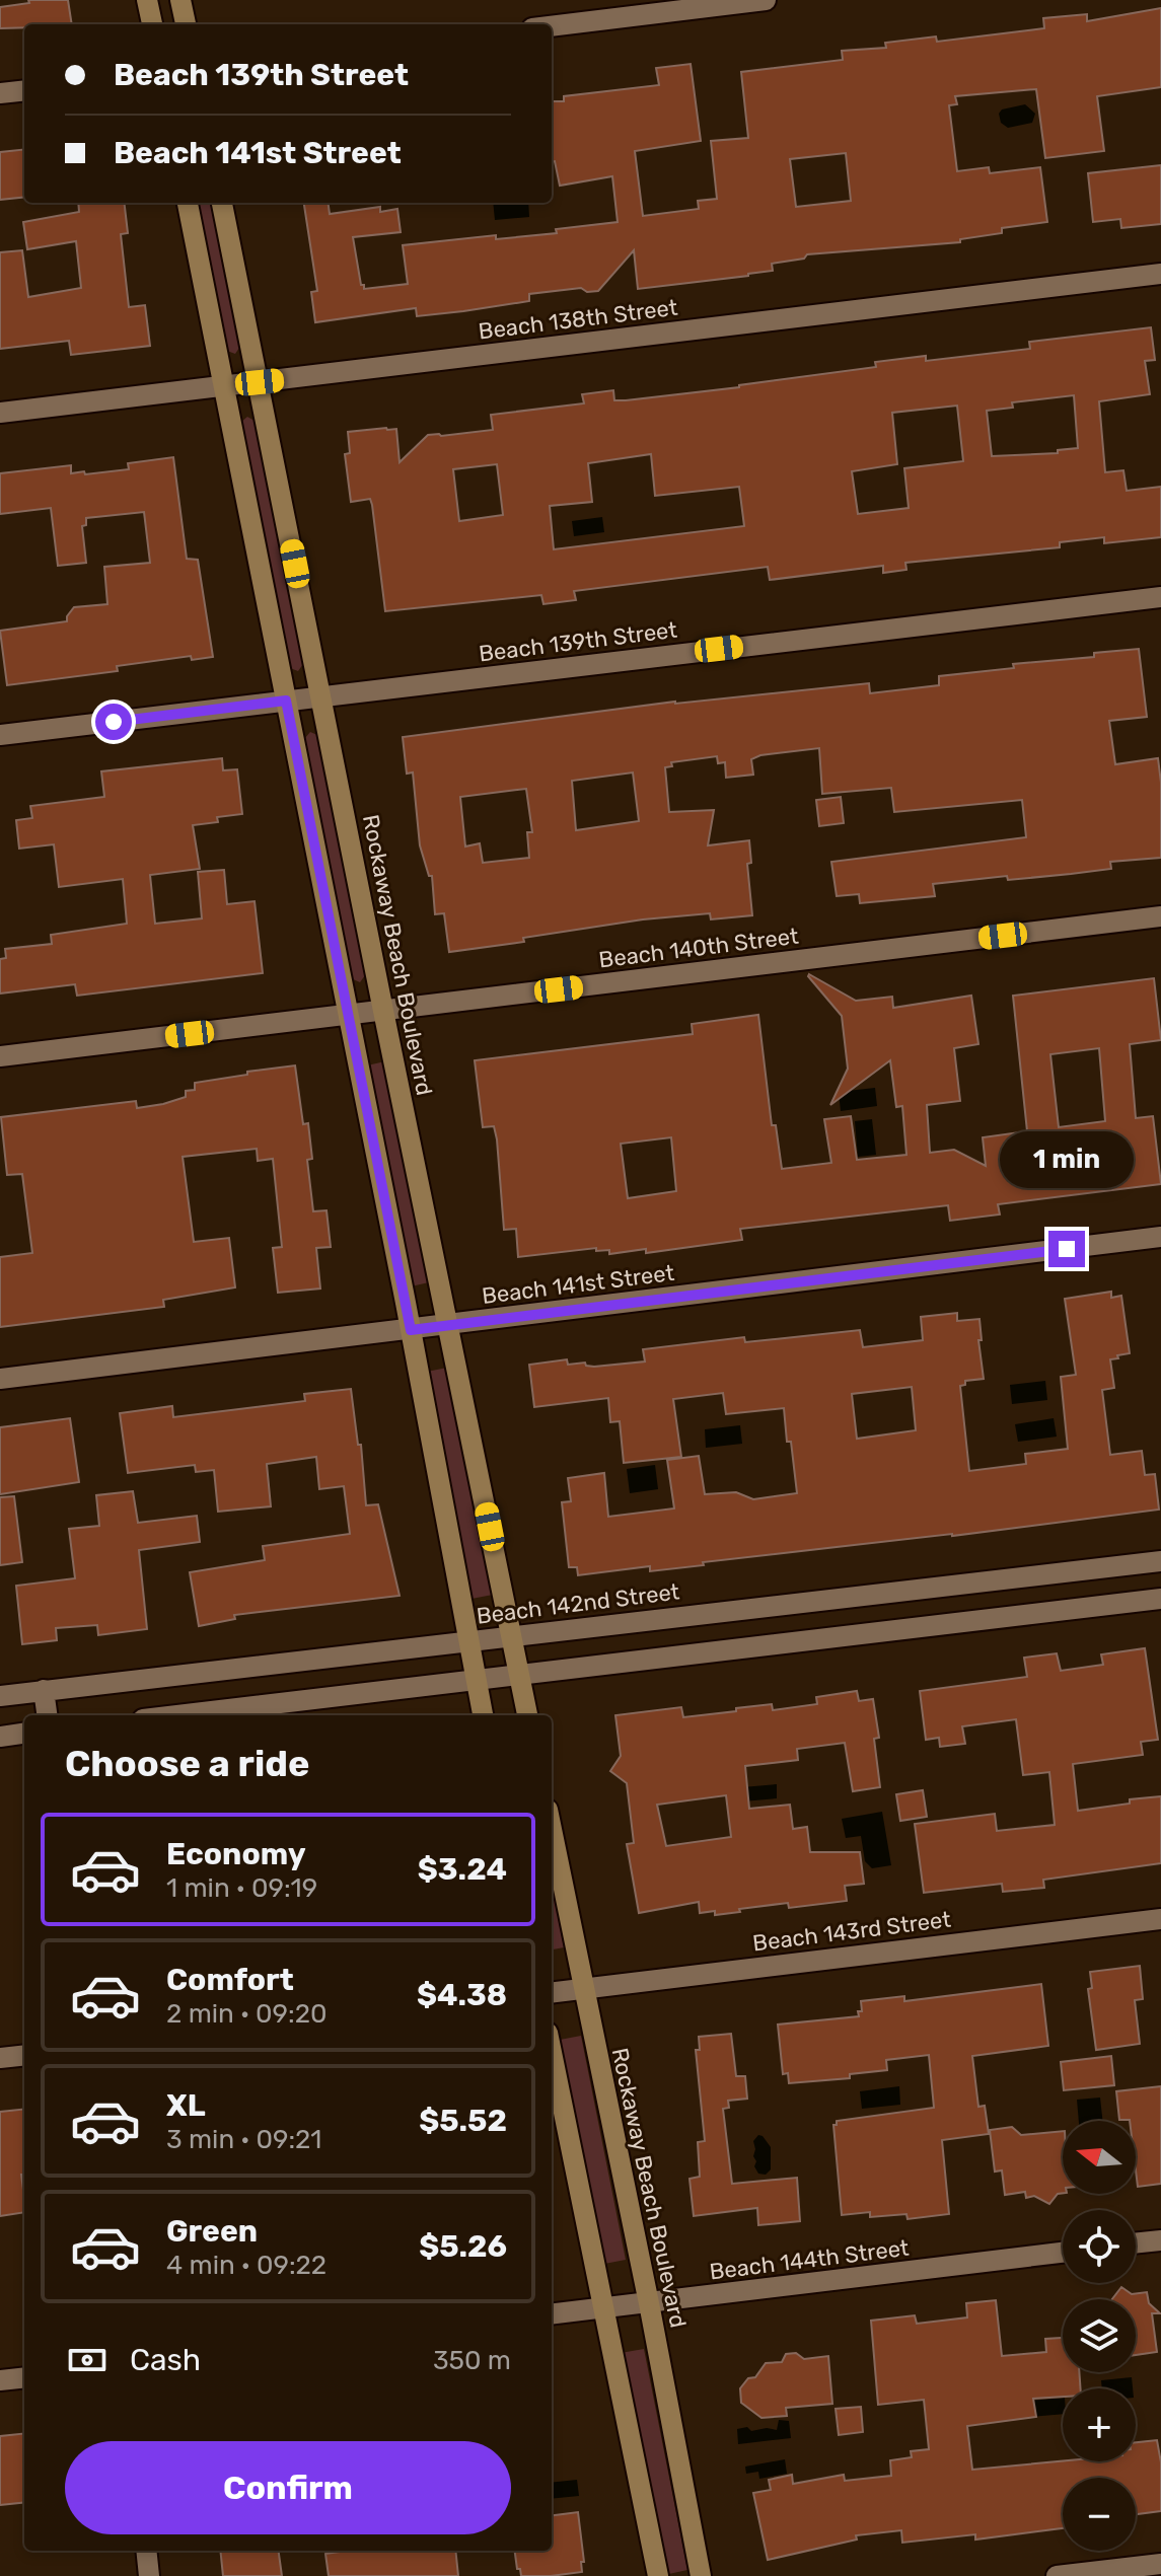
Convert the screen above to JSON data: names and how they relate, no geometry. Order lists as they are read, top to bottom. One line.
{"streets":{"street":["Beach 138th Street","Beach 139th Street","Beach 140th Street","Rockaway Beach Boulevard","Beach 141st Street","Beach 142nd Street","Beach 143rd Street","Beach 144th Street"]},"crossings":[["Beach 138th Street","Rockaway Beach Boulevard"],["Beach 139th Street","Rockaway Beach Boulevard"],["Beach 140th Street","Rockaway Beach Boulevard"],["Rockaway Beach Boulevard","Beach 141st Street"],["Rockaway Beach Boulevard","Beach 142nd Street"],["Rockaway Beach Boulevard","Beach 143rd Street"],["Rockaway Beach Boulevard","Beach 144th Street"]],"north":"left","page":{"banner":["Beach 139th Street","Beach 141st Street"],"bubble":"1 min","heading":"Choose a ride","list":[{"name":"Economy","note":"1 min · 09:19","value":"$3.24"},{"name":"Comfort","note":"2 min · 09:20","value":"$4.38"},{"name":"XL","note":"3 min · 09:21","value":"$5.52"},{"name":"Green","note":"4 min · 09:22","value":"$5.26"}],"map_buttons":["+","−"],"pay":["Cash","350 m"],"buttons":"Confirm"}}
